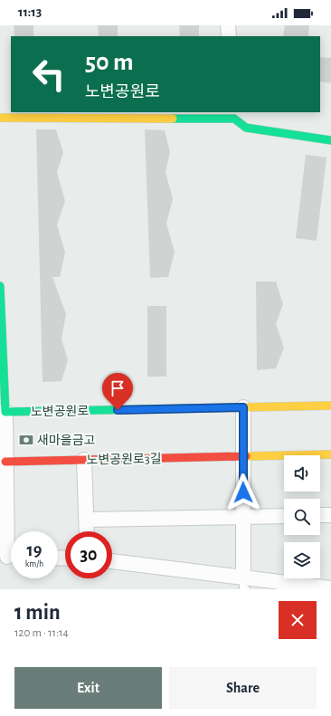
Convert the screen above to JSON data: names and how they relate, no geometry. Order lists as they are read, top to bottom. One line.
{"streets":{"street":["노변공원로","노변공원로3길"]},"places":{"bank":["새마을금고"]},"page":{"status":"11:13","turn":["50 m","노변공원로"],"speed":"19 km/h","limit":"30","heading":["1 min","120 m · 11:14"],"buttons":["Exit","Share"]}}
